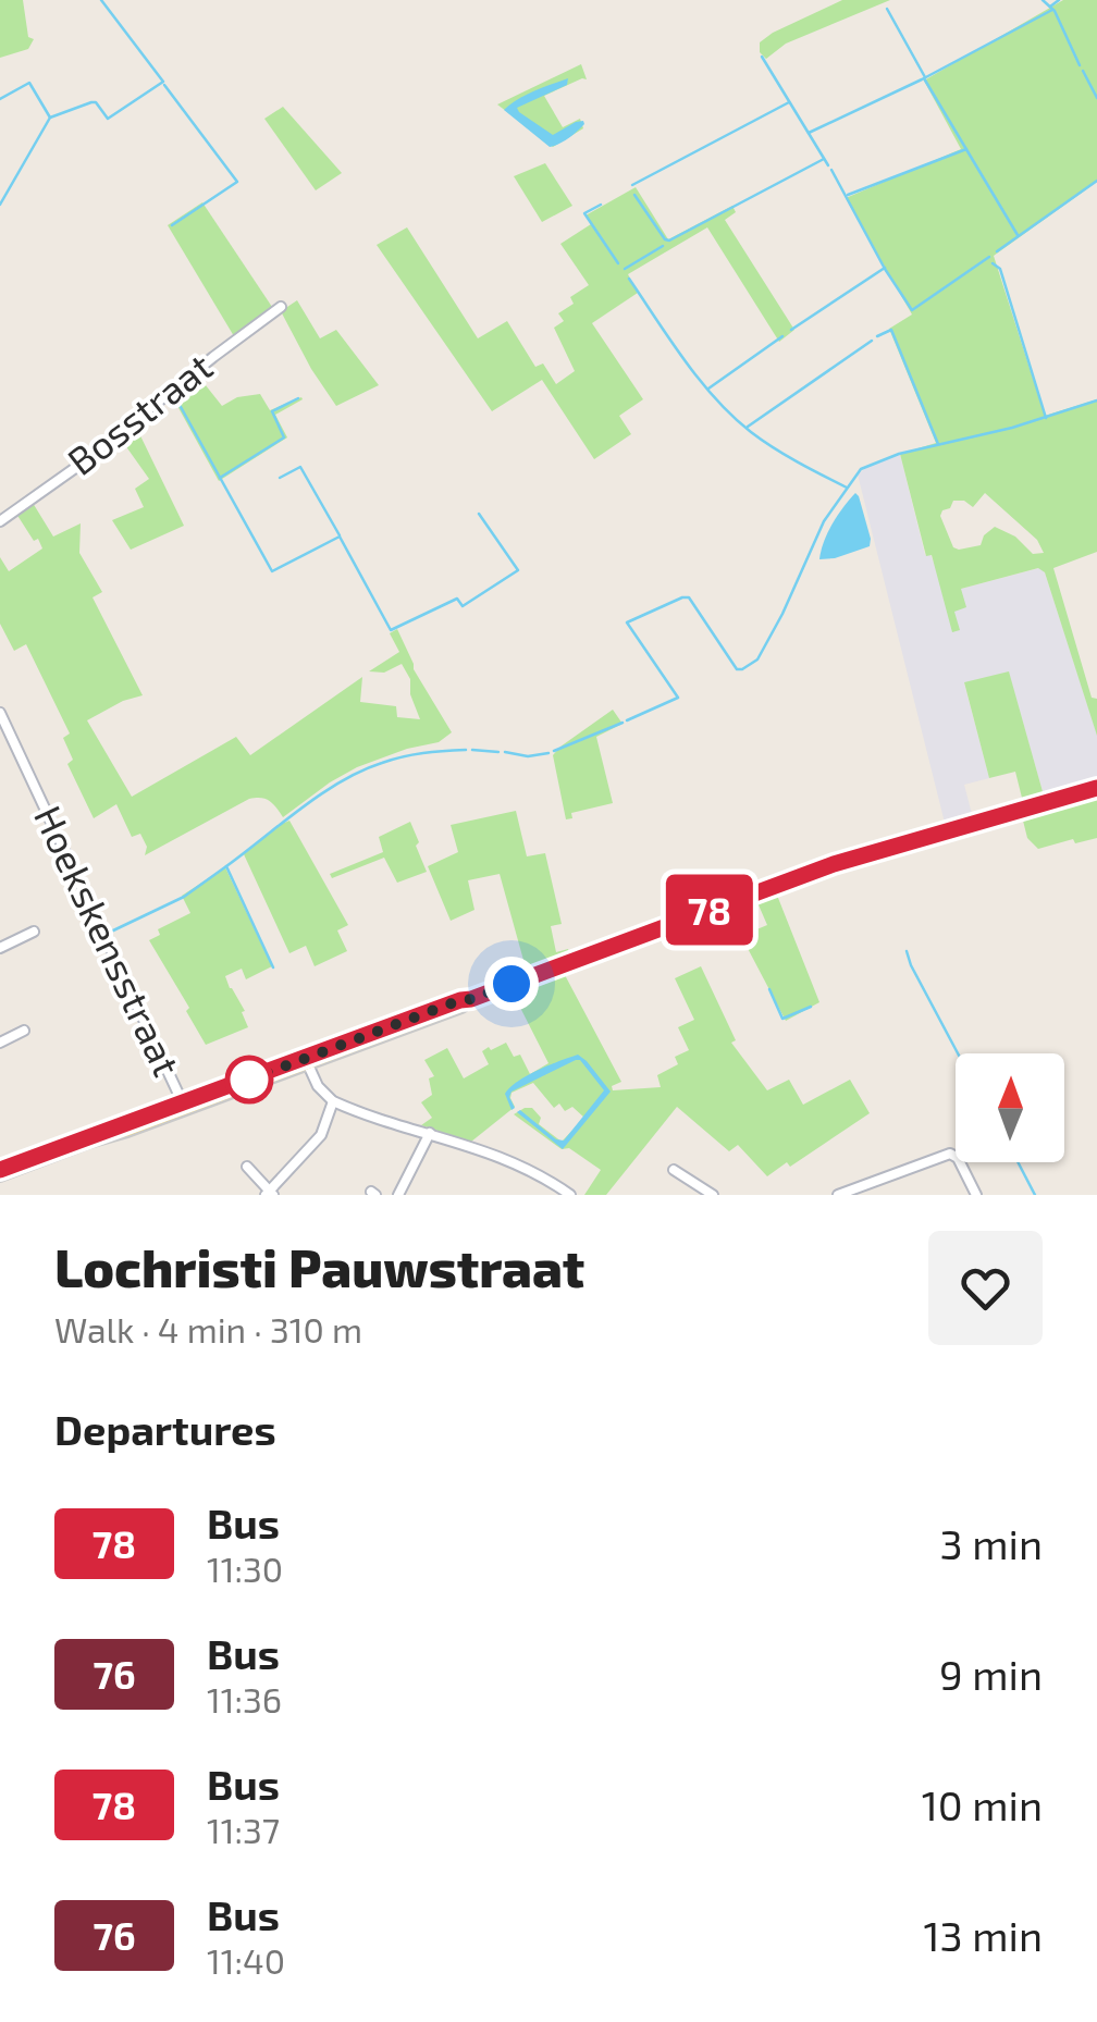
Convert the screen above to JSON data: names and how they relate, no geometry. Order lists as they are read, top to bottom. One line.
{"streets":{"street":["Bosstraat","Hoekskensstraat"]},"lines":["bus line 78"],"north":"top","page":{"on_map":"78","heading":[["Lochristi Pauwstraat","Walk · 4 min · 310 m"],"Departures"],"list":[{"mark":"78","name":"Bus","note":"11:30","value":"3 min"},{"mark":"76","name":"Bus","note":"11:36","value":"9 min"},{"mark":"78","name":"Bus","note":"11:37","value":"10 min"},{"mark":"76","name":"Bus","note":"11:40","value":"13 min"}]}}
